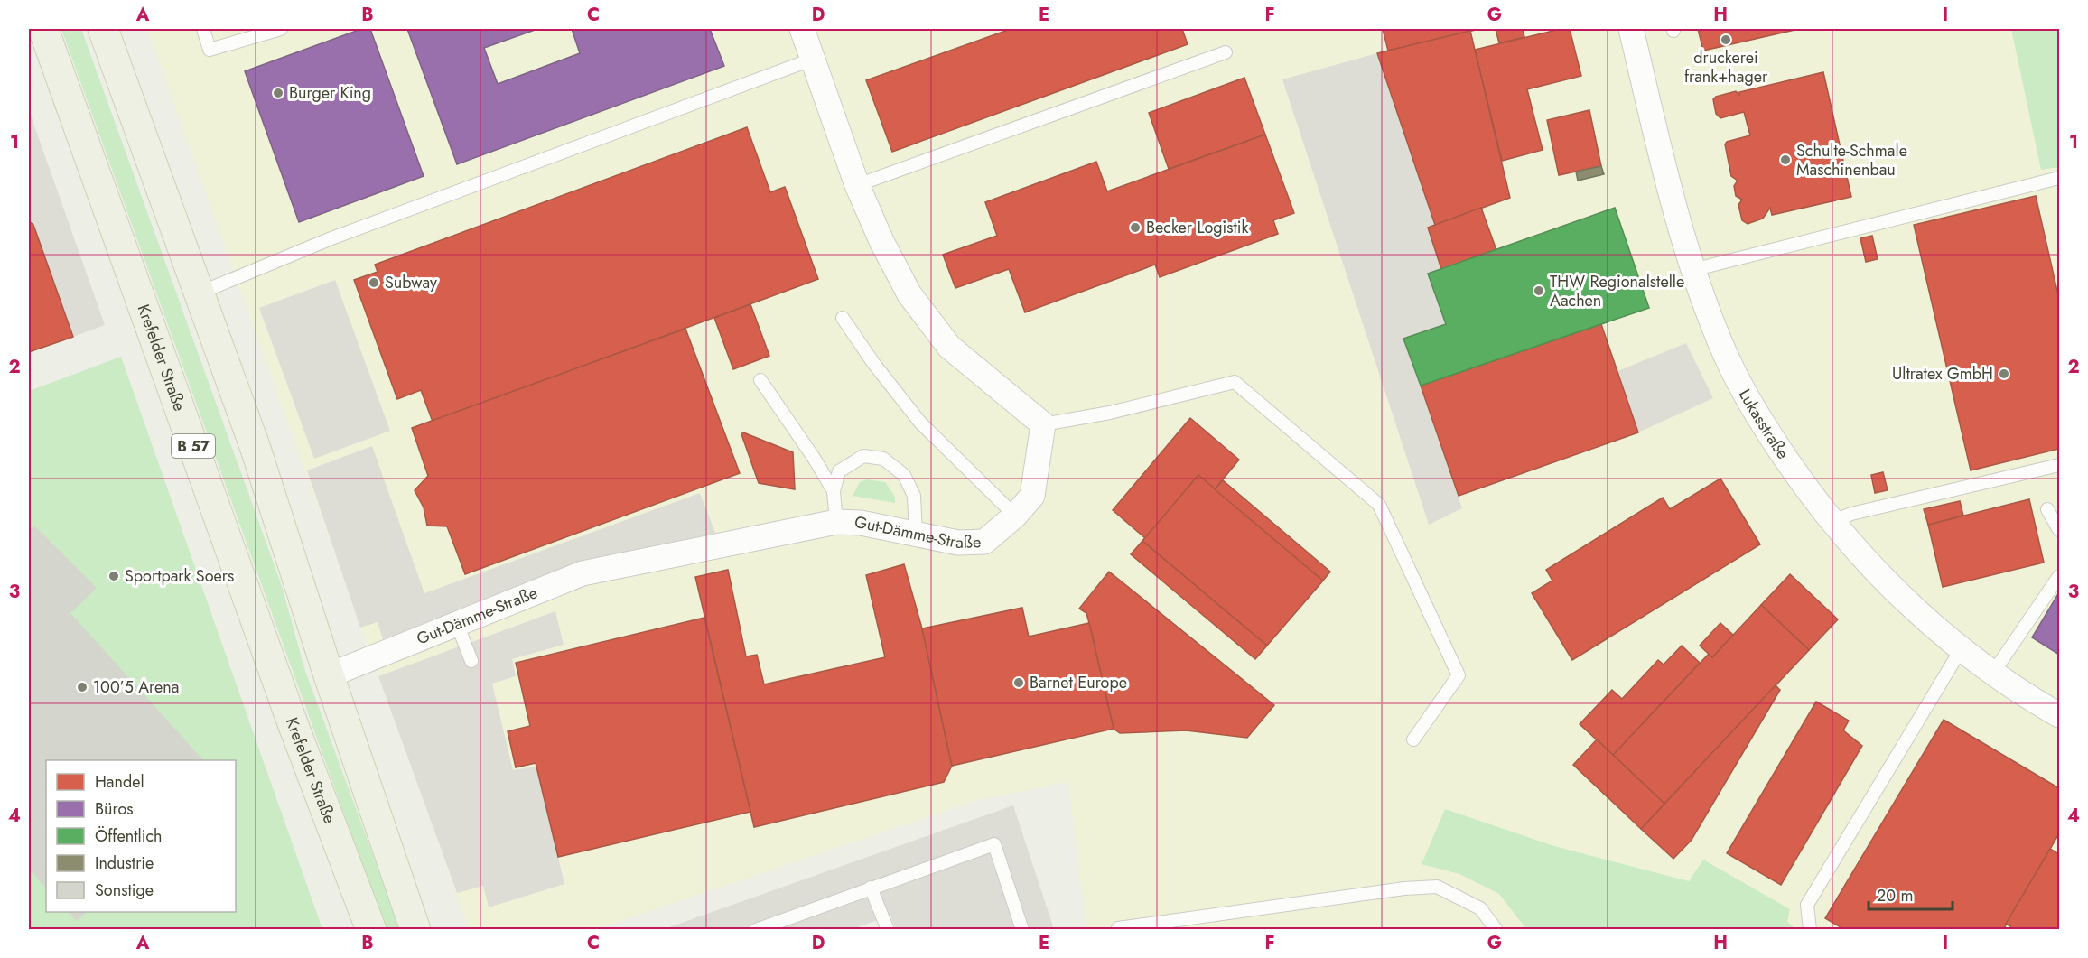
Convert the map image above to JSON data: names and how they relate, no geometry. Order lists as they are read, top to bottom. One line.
{"streets":{"main road":["Krefelder Straße","B 57"],"street":["Lukasstraße","Gut-Dämme-Straße"]},"places":["druckerei frank+hager","Burger King","Schulte-Schmale Maschinenbau","Becker Logistik","Subway","THW Regionalstelle Aachen","Ultratex GmbH","Sportpark Soers","Barnet Europe","100’5 Arena"],"legend":["Handel","Büros","Öffentlich","Industrie","Sonstige"],"scale_bar":"20 m","grid":{"columns":["A","B","C","D","E","F","G","H","I"],"rows":["1","2","3","4"]}}
